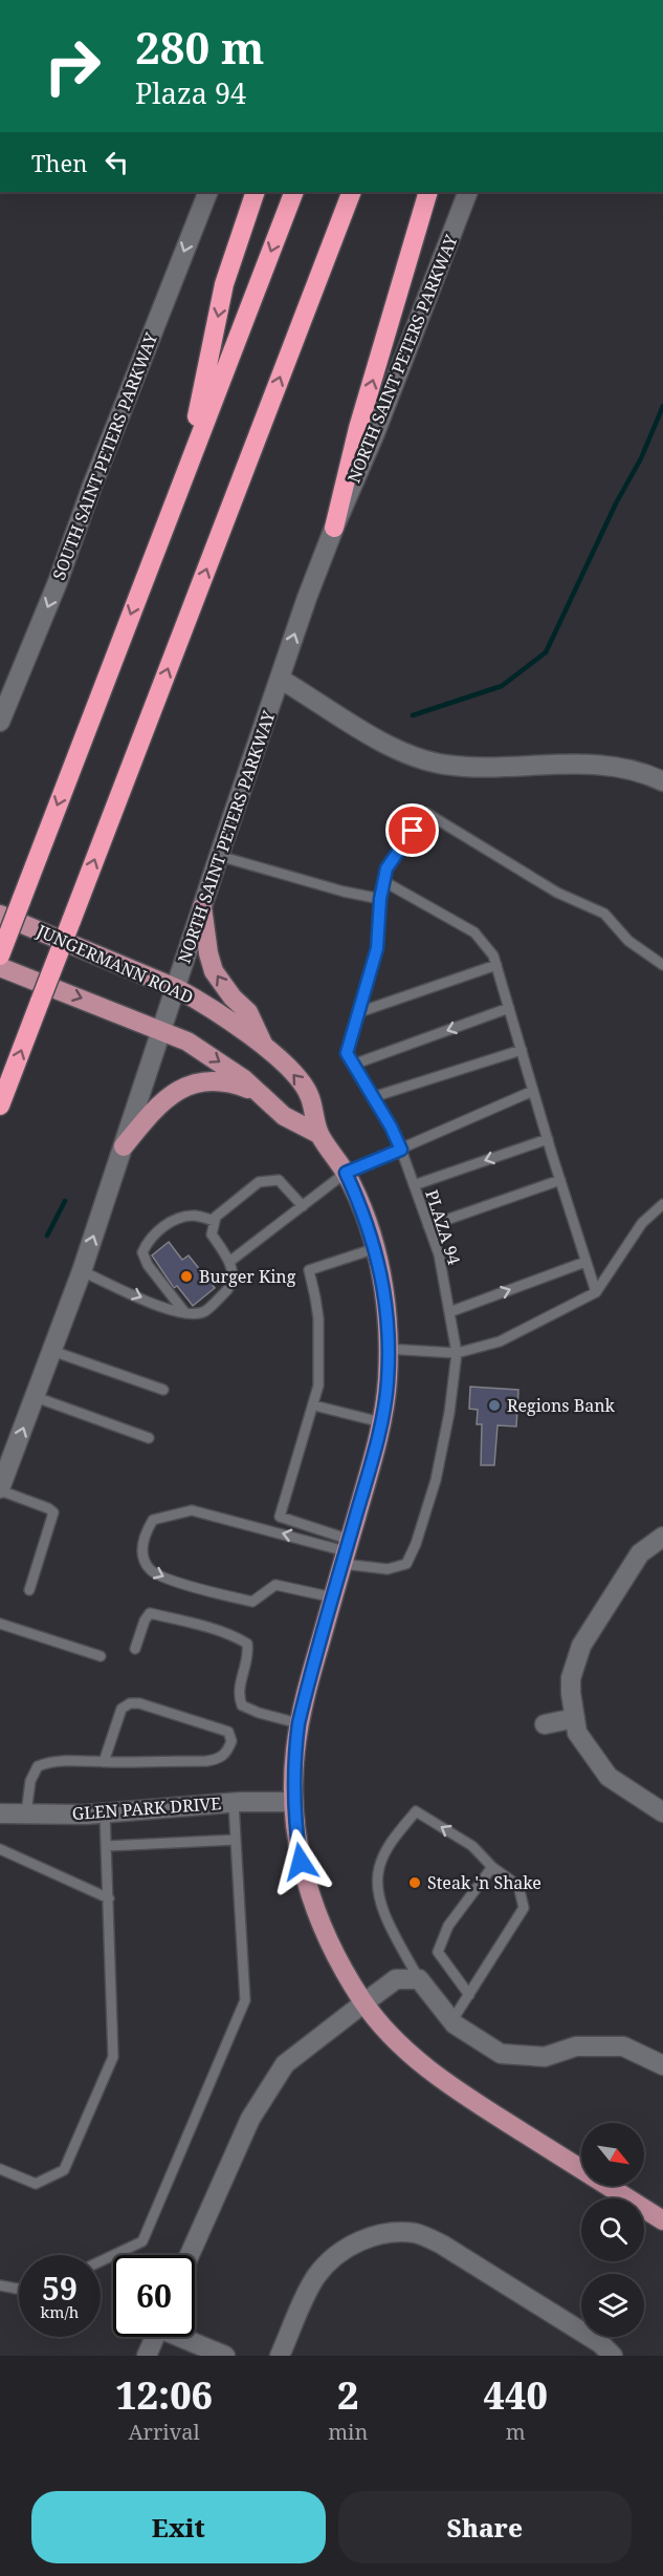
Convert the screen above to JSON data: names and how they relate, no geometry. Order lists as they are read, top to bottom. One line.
{"streets":{"main road":["JUNGERMANN ROAD"],"street":["NORTH SAINT PETERS PARKWAY","SOUTH SAINT PETERS PARKWAY","GLEN PARK DRIVE"],"lane":["PLAZA 94"]},"crossings":[["NORTH SAINT PETERS PARKWAY","JUNGERMANN ROAD"],["JUNGERMANN ROAD","PLAZA 94"],["JUNGERMANN ROAD","GLEN PARK DRIVE"]],"one_way":["SOUTH SAINT PETERS PARKWAY"],"places":["Burger King","Regions Bank","Steak 'n Shake"],"north":"bottom right","page":{"turn":["280 m","Plaza 94"],"then":"Then","speed":"59 km/h","limit":"60","eta":["12:06","Arrival","2","min","440","m"],"buttons":["Exit","Share"]}}
